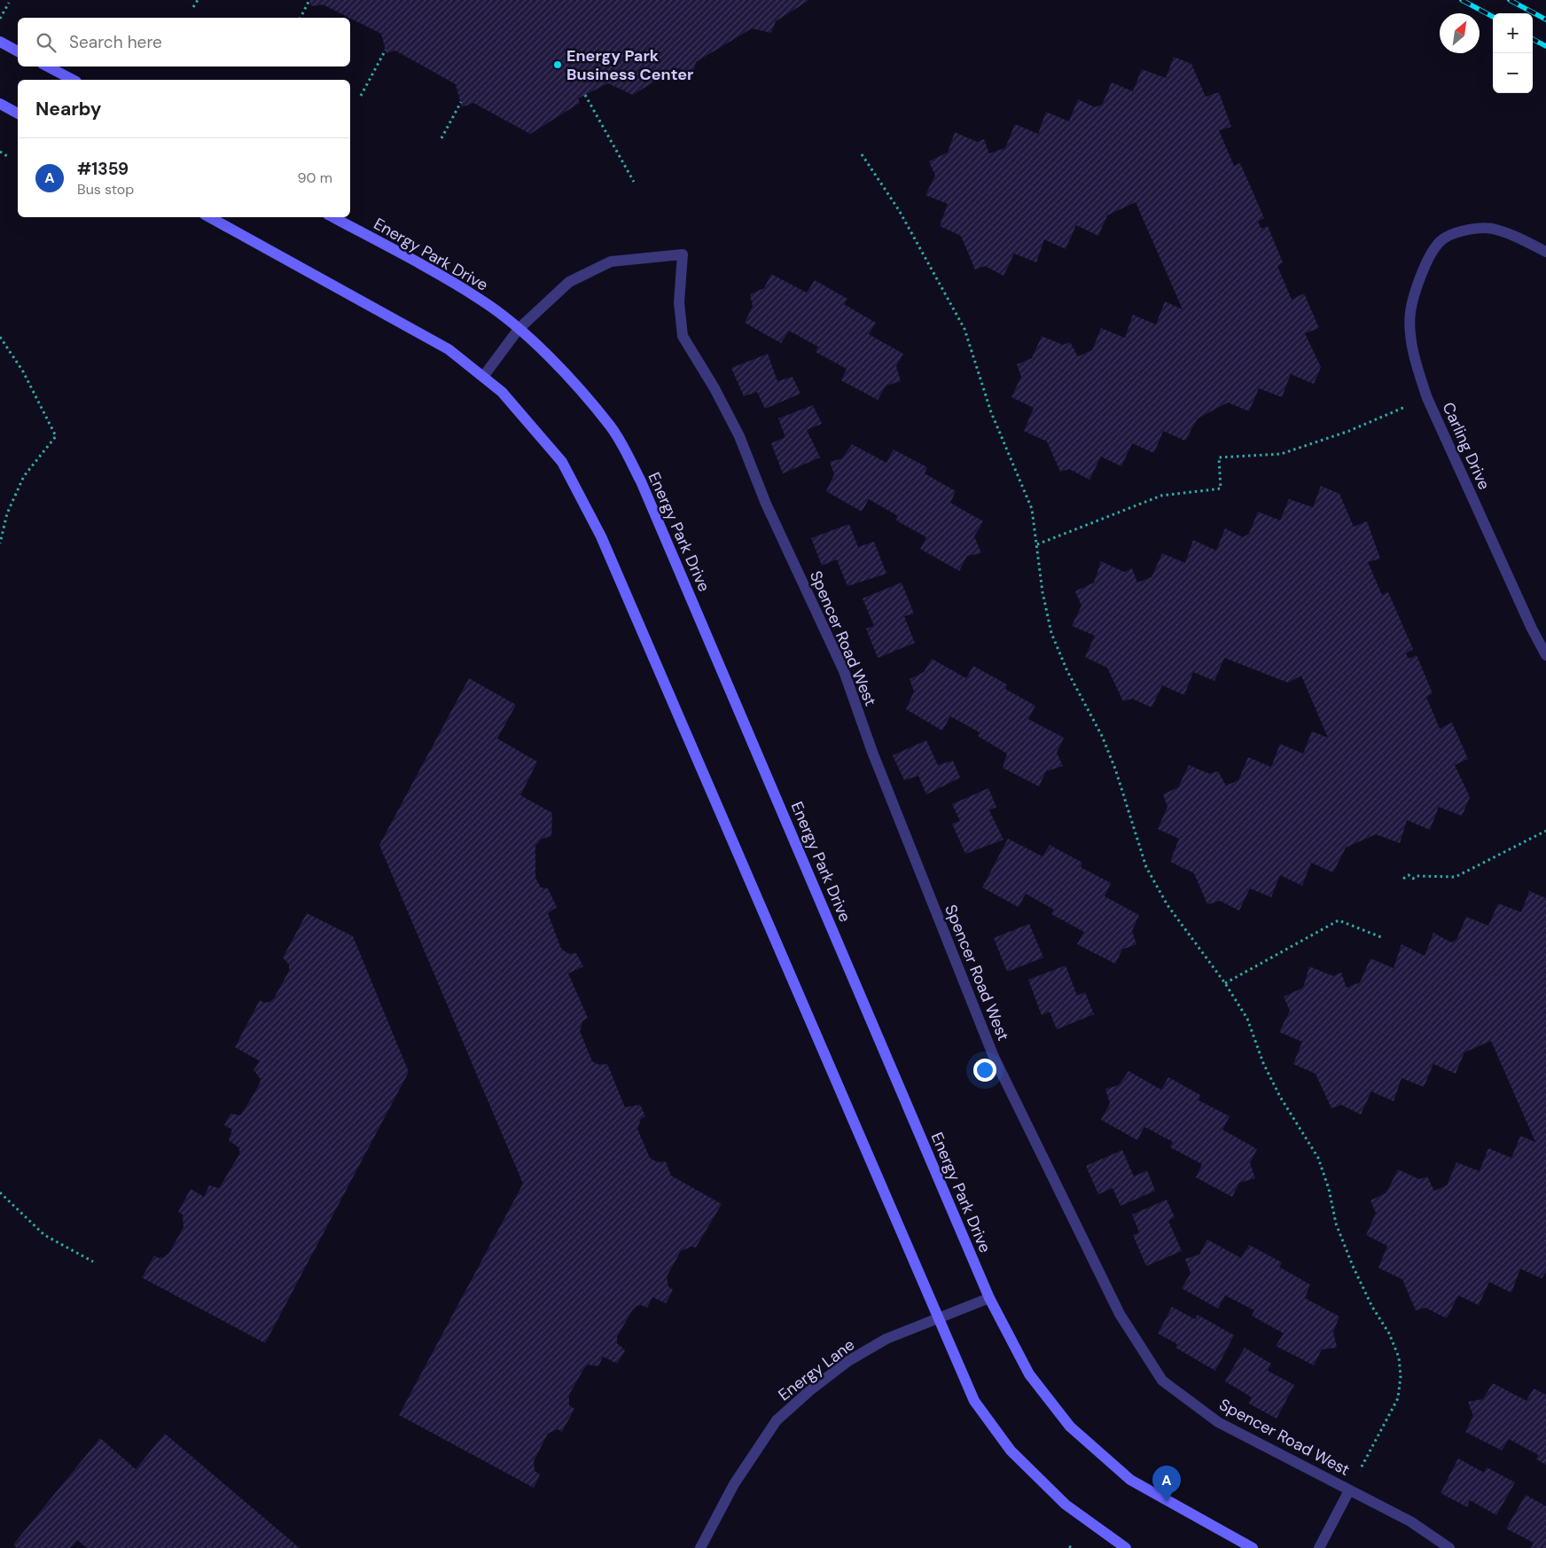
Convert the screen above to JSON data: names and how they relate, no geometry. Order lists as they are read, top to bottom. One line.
{"streets":{"street":["Energy Park Drive","Carling Drive","Spencer Road West","Energy Lane"]},"crossings":[["Energy Park Drive","Spencer Road West"],["Energy Park Drive","Energy Lane"]],"places":["Energy Park Business Center"],"north":"top right","page":{"map_buttons":["+","−"],"search":"Search here","heading":"Nearby","list":[{"mark":"A","name":"#1359","note":"Bus stop","value":"90 m"}],"pins":"A"}}
